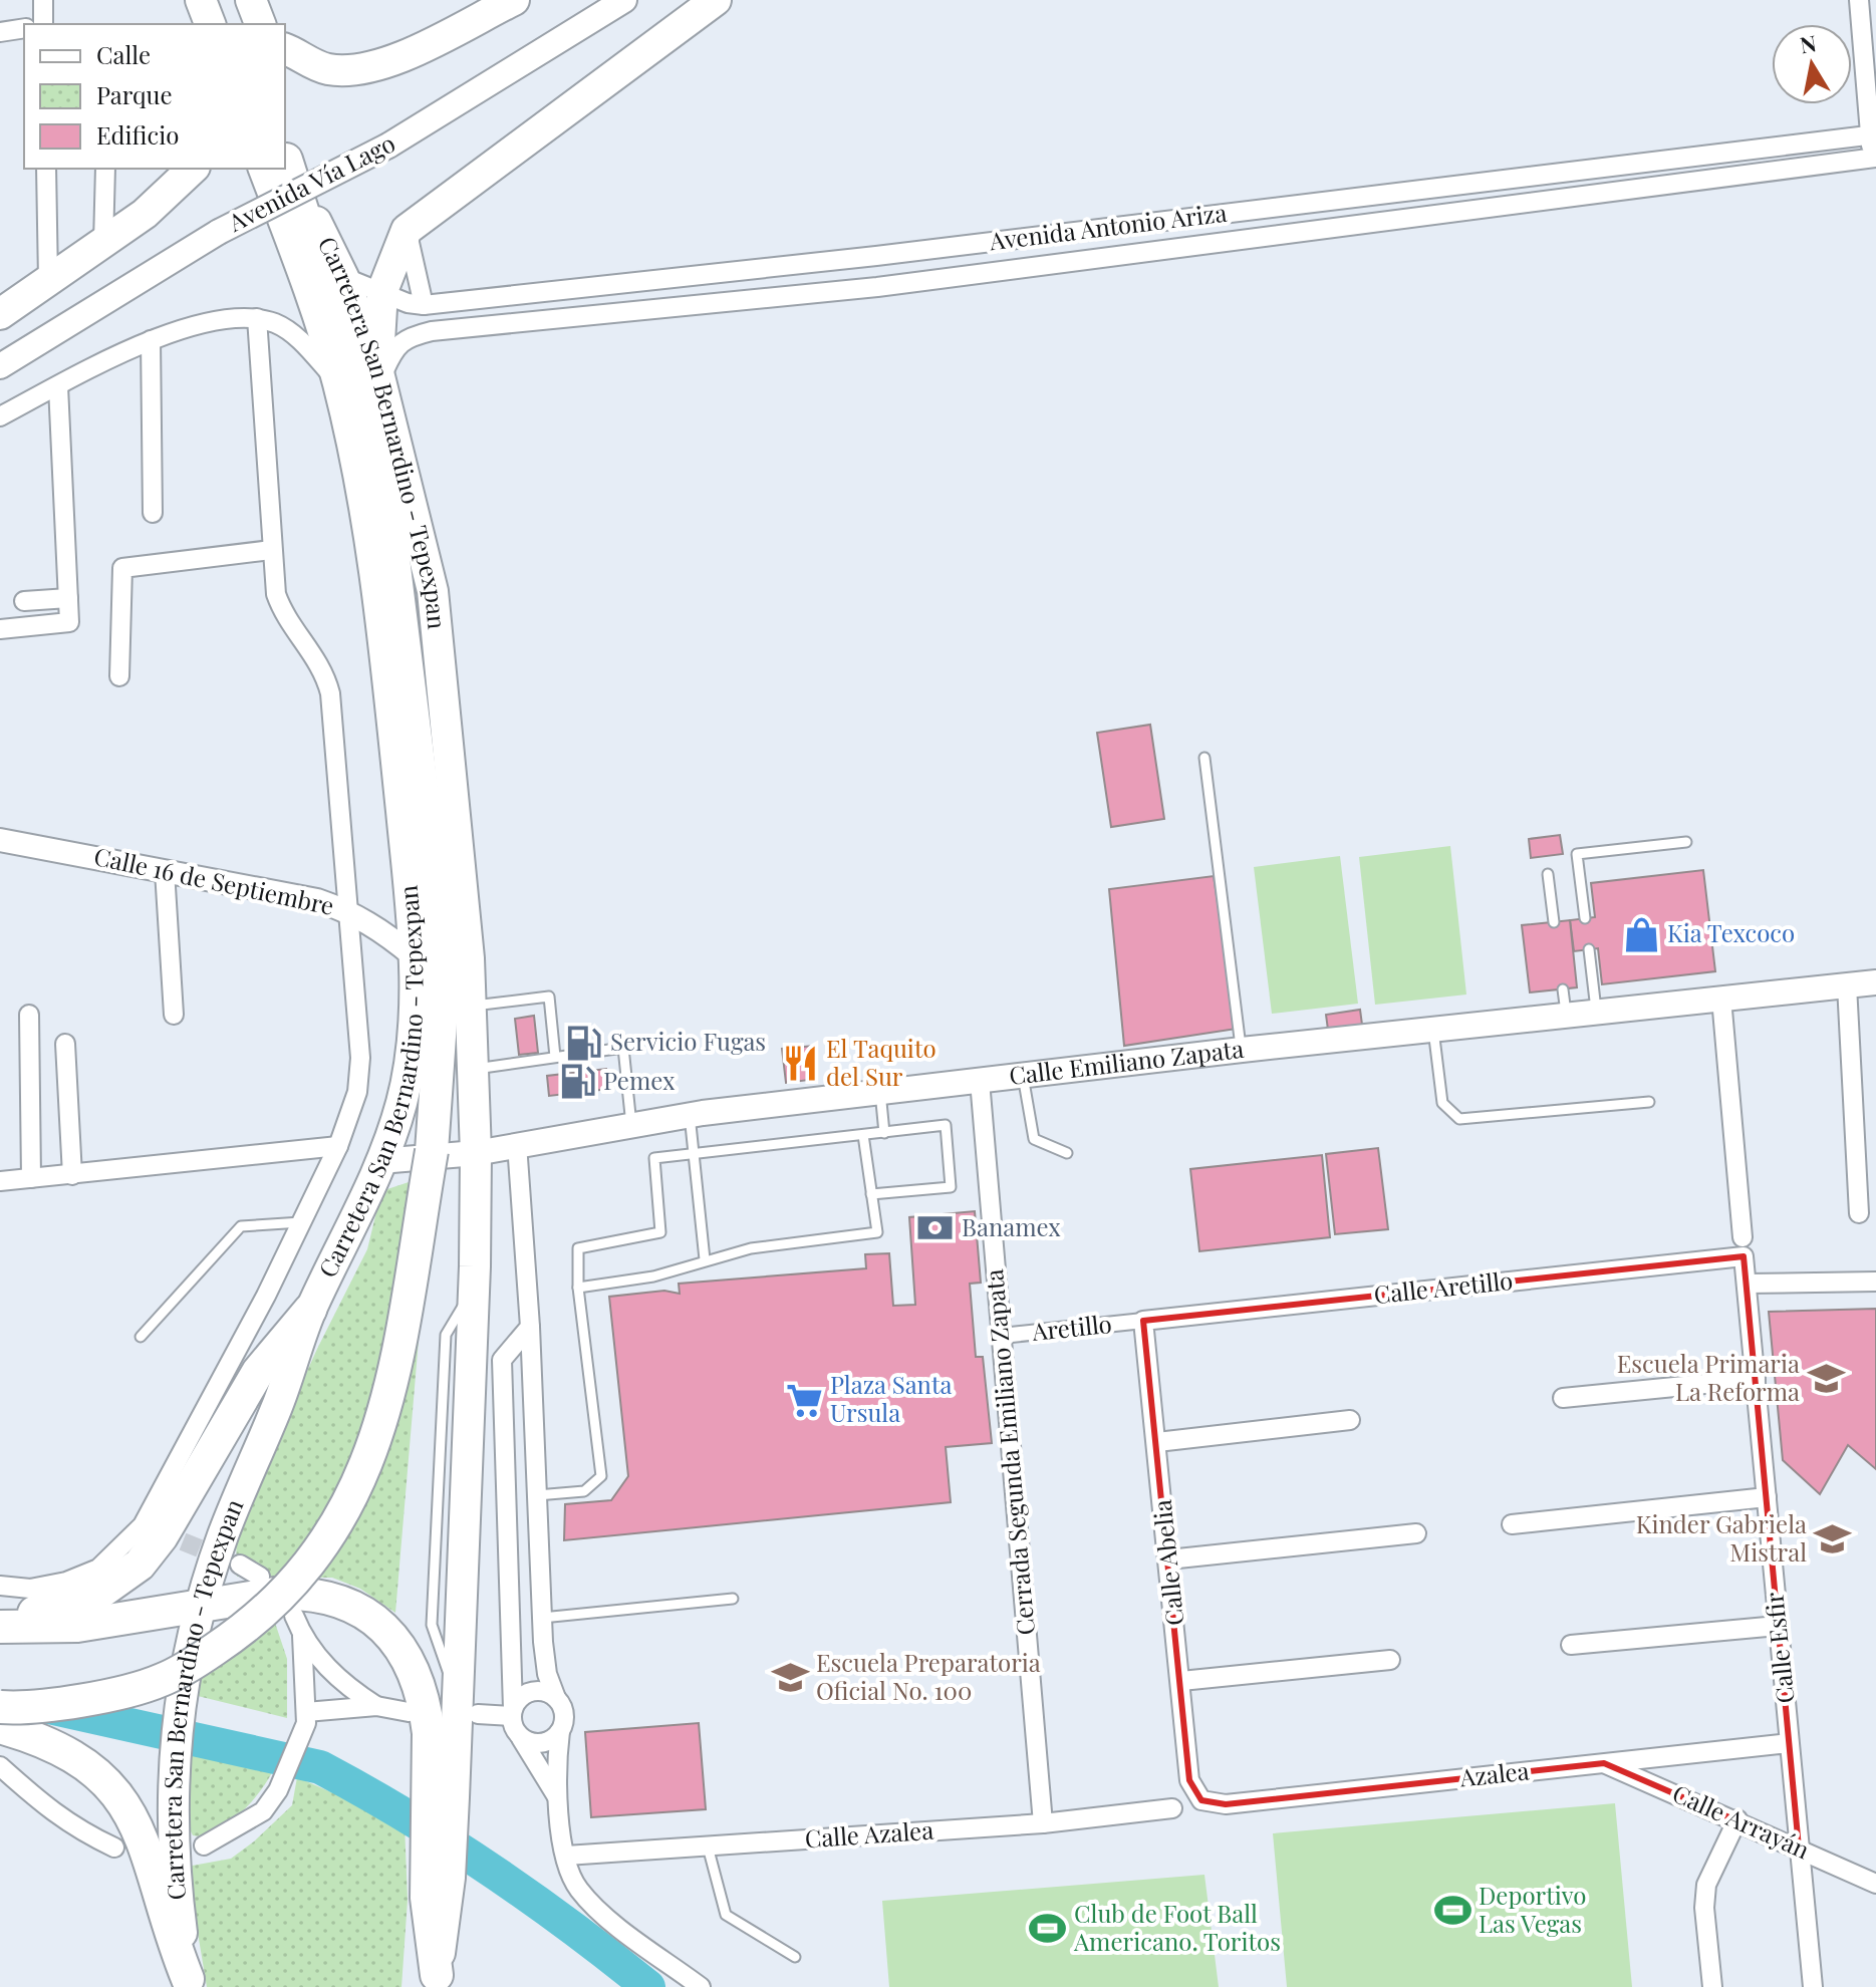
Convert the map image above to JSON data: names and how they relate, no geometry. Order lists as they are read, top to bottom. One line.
{"streets":{"highway":["Carretera San Bernardino - Tepexpan"],"main road":["Avenida Vía Lago","Calle Emiliano Zapata"],"street":["Avenida Antonio Ariza","Calle 16 de Septiembre","Calle Aretillo","Aretillo","Cerrada Segunda Emiliano Zapata","Calle Abelia","Calle Esfir","Azalea","Calle Arrayán","Calle Azalea"]},"crossings":[["Avenida Antonio Ariza","Carretera San Bernardino - Tepexpan"],["Carretera San Bernardino - Tepexpan","Calle 16 de Septiembre"],["Carretera San Bernardino - Tepexpan","Calle Emiliano Zapata"],["Calle Emiliano Zapata","Cerrada Segunda Emiliano Zapata"],["Calle Aretillo","Aretillo"],["Calle Aretillo","Calle Abelia"],["Calle Aretillo","Calle Esfir"],["Aretillo","Cerrada Segunda Emiliano Zapata"],["Aretillo","Calle Abelia"],["Cerrada Segunda Emiliano Zapata","Calle Azalea"],["Calle Abelia","Azalea"],["Calle Esfir","Azalea"],["Calle Esfir","Calle Arrayán"],["Azalea","Calle Arrayán"]],"places":{"shop":["Kia Texcoco"],"fuel station":["Servicio Fugas","Pemex"],"restaurant":["El Taquito del Sur"],"bank":["Banamex"],"school or university":["Escuela Primaria La Reforma","Kinder Gabriela Mistral","Escuela Preparatoria Oficial No. 100"],"supermarket":["Plaza Santa Ursula"],"sports":["Deportivo Las Vegas","Club de Foot Ball Americano. Toritos"]},"legend":["Calle","Parque","Edificio"],"north":"top"}
